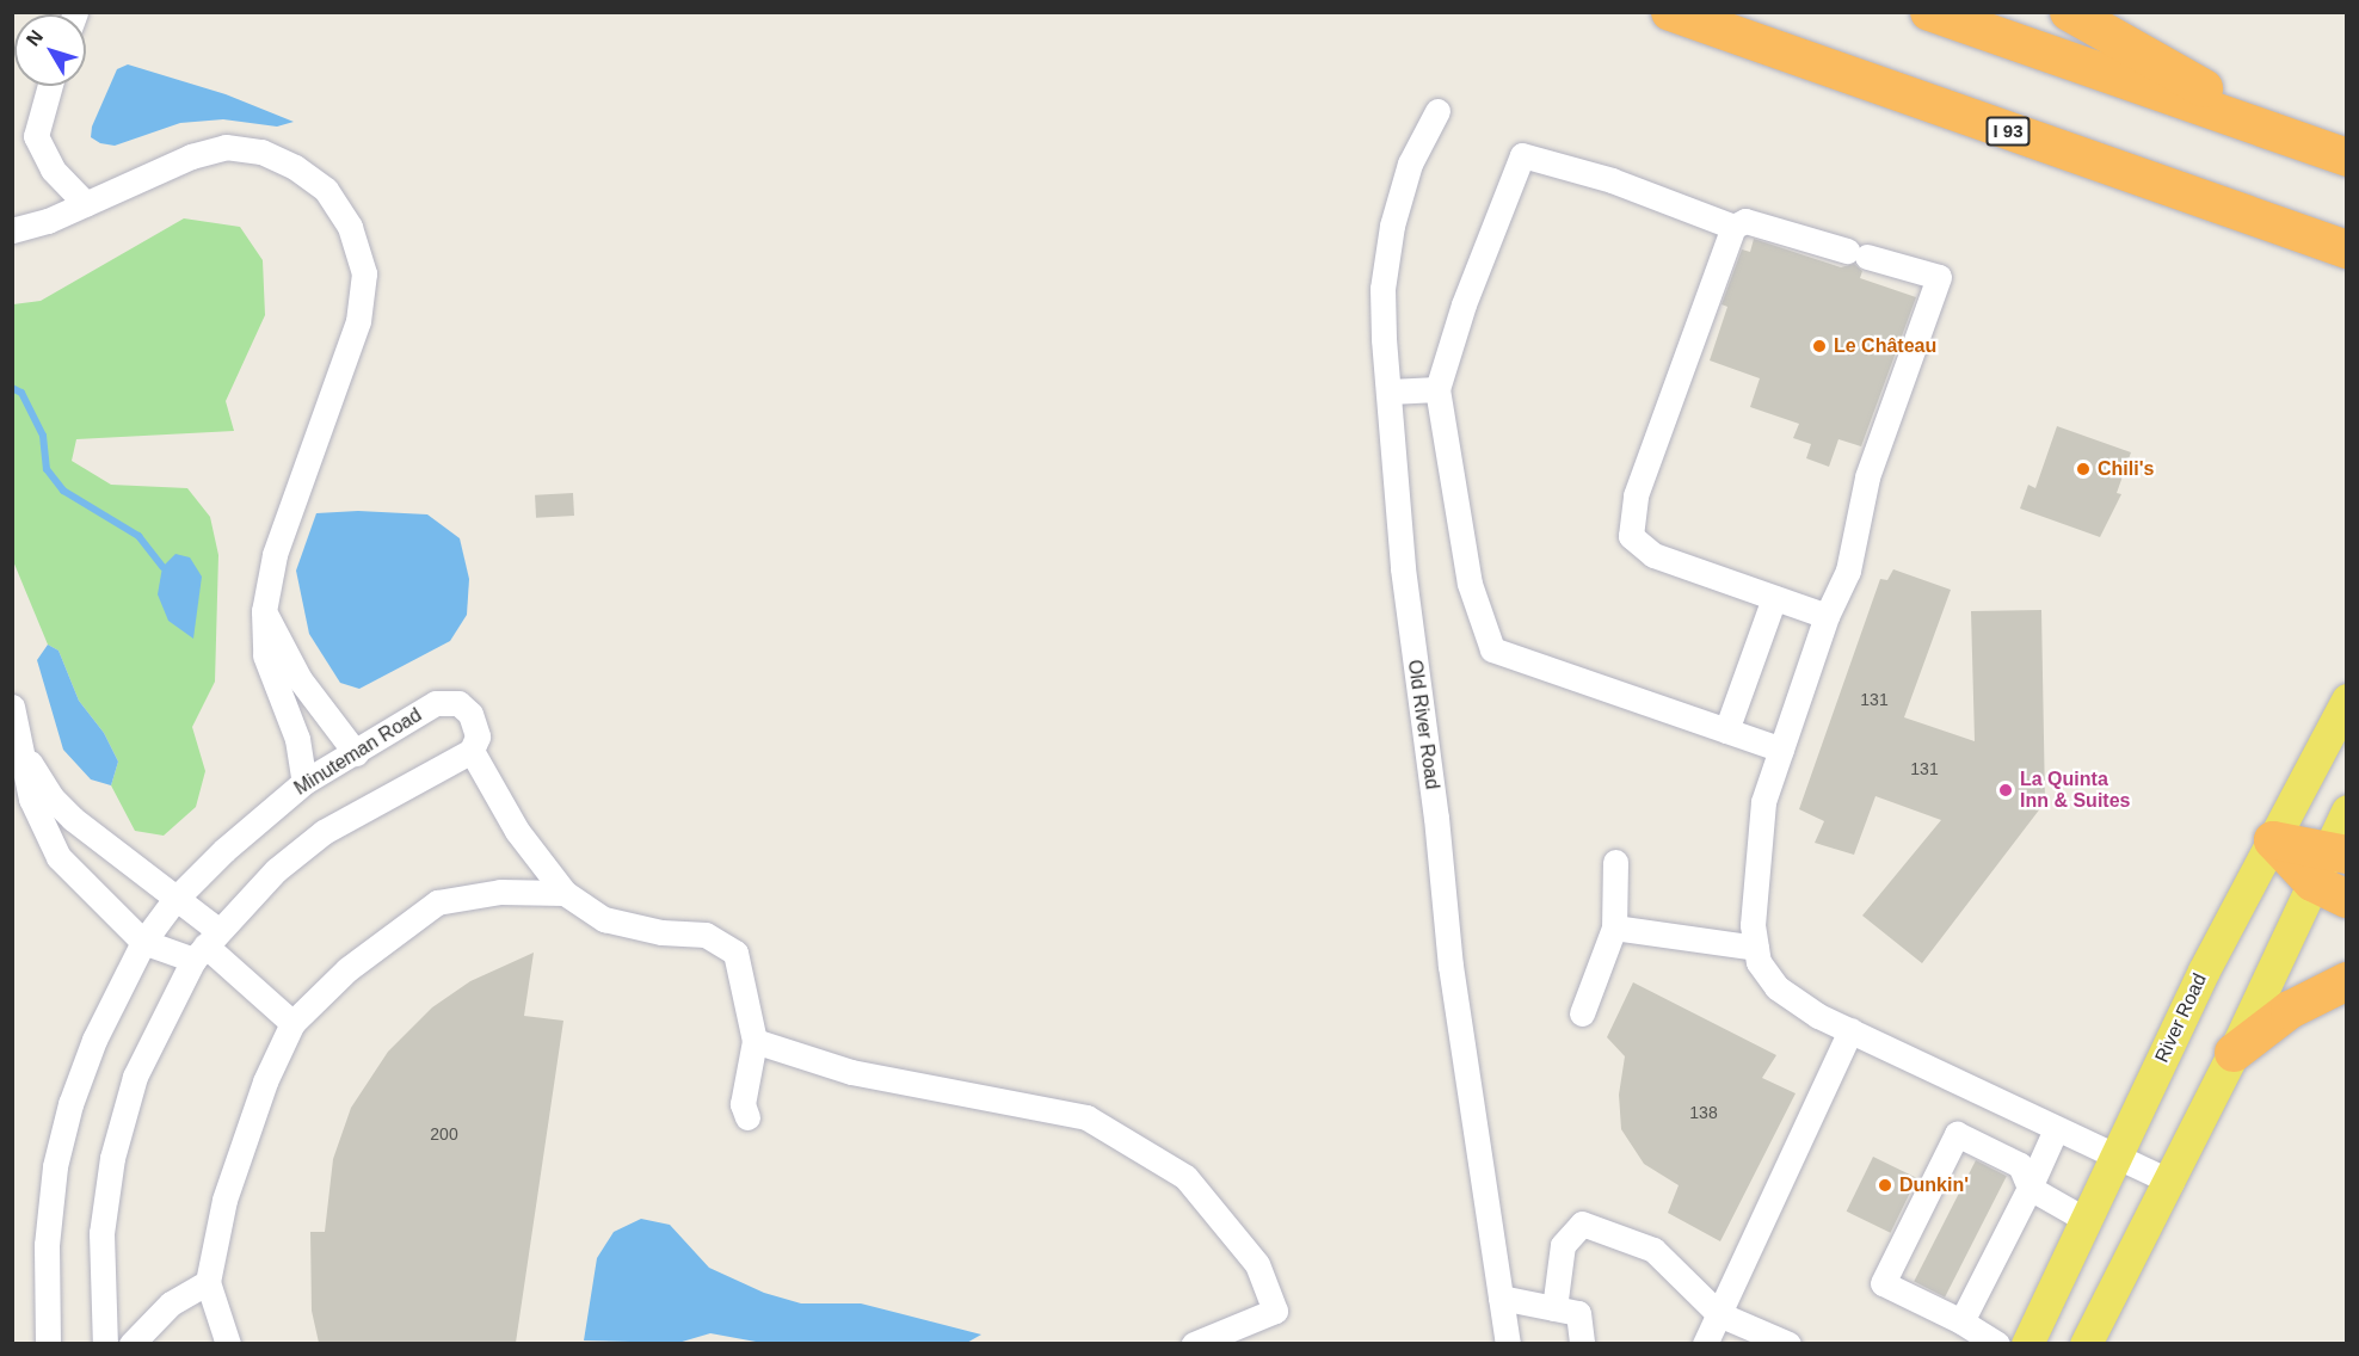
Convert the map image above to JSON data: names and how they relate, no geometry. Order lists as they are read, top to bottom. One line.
{"streets":{"highway":["I 93"],"main road":["River Road"],"street":["Old River Road","Minuteman Road"]},"places":["Le Château","Chili's","La Quinta Inn & Suites","Dunkin'"],"house_numbers":["131","131","138","200"],"north":"top left"}
